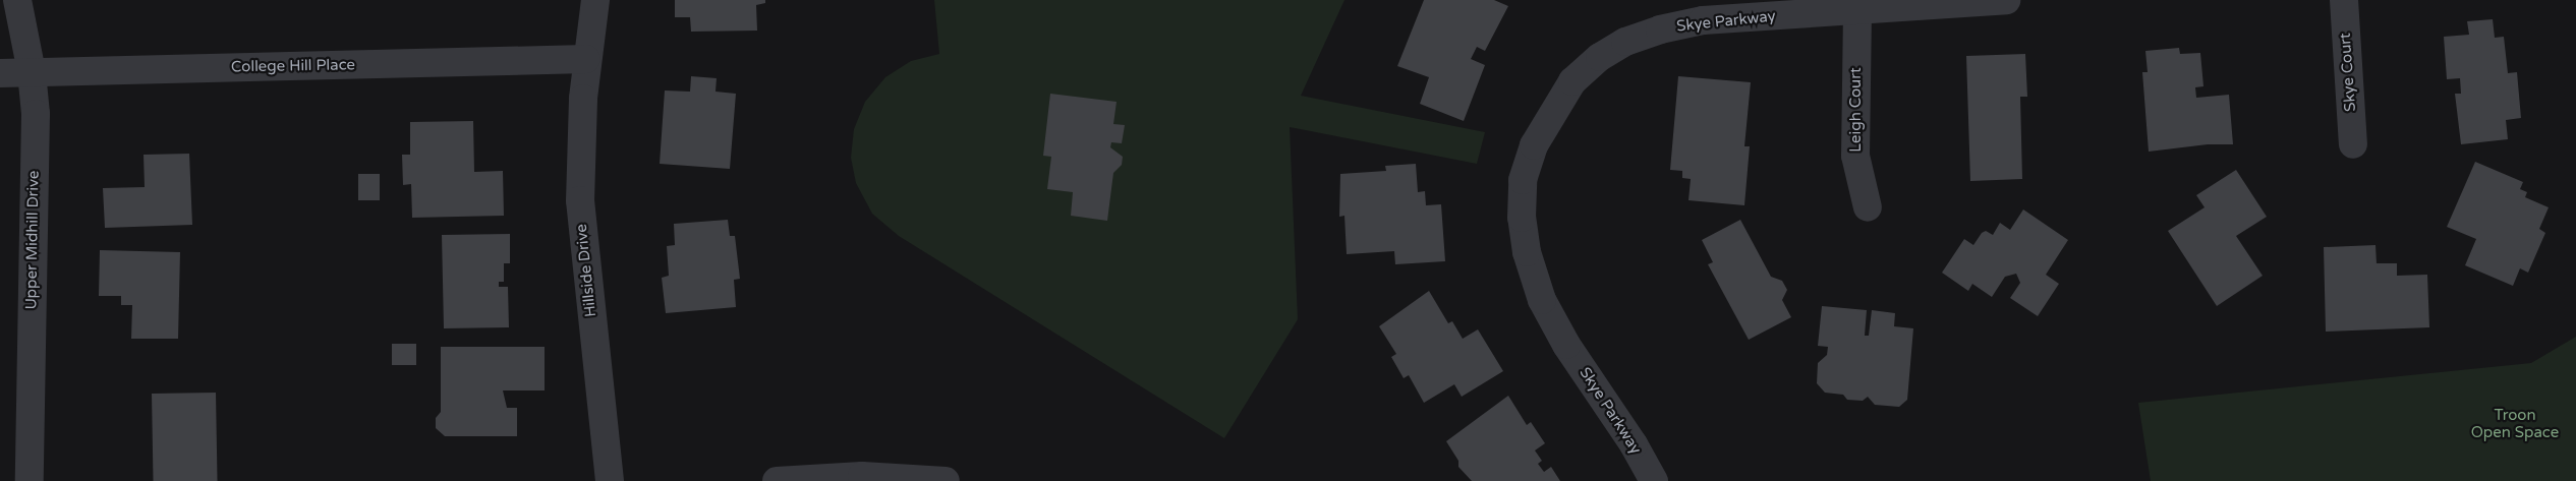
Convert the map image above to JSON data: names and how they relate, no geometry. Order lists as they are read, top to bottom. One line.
{"streets":{"street":["Skye Parkway","College Hill Place","Skye Court","Leigh Court","Upper Midhill Drive","Hillside Drive"]},"crossings":[["Skye Parkway","Leigh Court"],["College Hill Place","Upper Midhill Drive"],["College Hill Place","Hillside Drive"]],"parks":["Troon Open Space"]}
